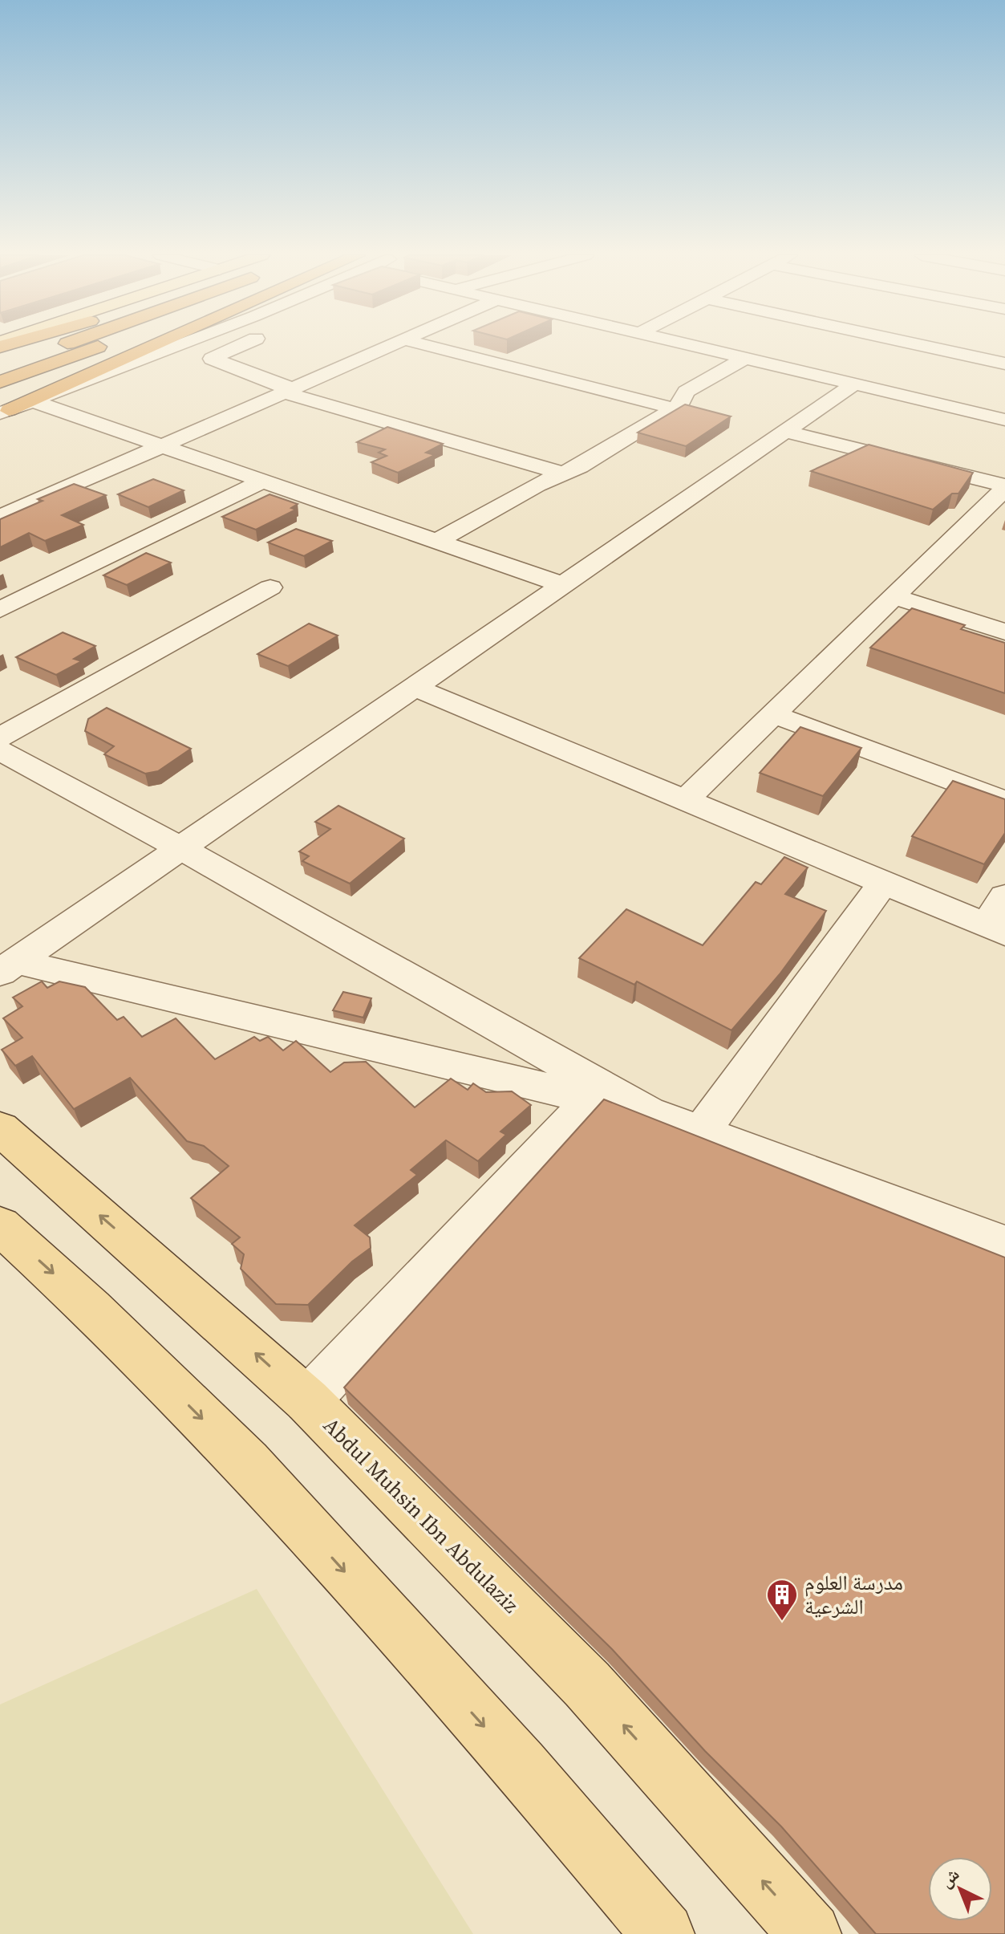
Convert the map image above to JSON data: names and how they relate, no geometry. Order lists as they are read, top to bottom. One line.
{"streets":{"main road":["Abdul Muhsin Ibn Abdulaziz"]},"places":{"building":["مدرسة العلوم الشرعية"]},"north":"top left"}
